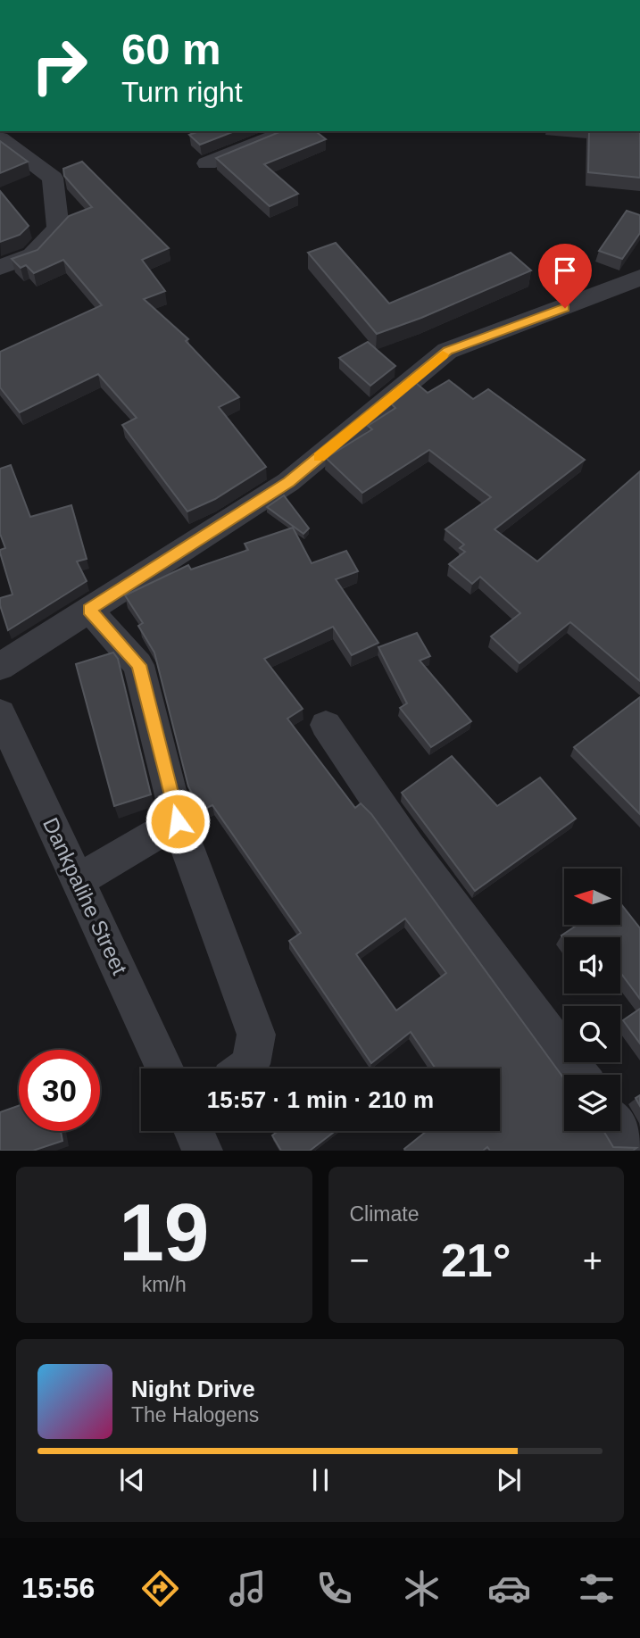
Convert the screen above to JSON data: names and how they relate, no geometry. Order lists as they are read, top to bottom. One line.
{"streets":{"street":["Dankpalihe Street"]},"north":"left","page":{"turn":["60 m","Turn right"],"limit":"30","trip":"15:57 · 1 min · 210 m","tile":[["19","km/h"],"Climate"],"heat":["−","21°","+"],"song":["Night Drive","The Halogens"],"tabs":"15:56"}}
